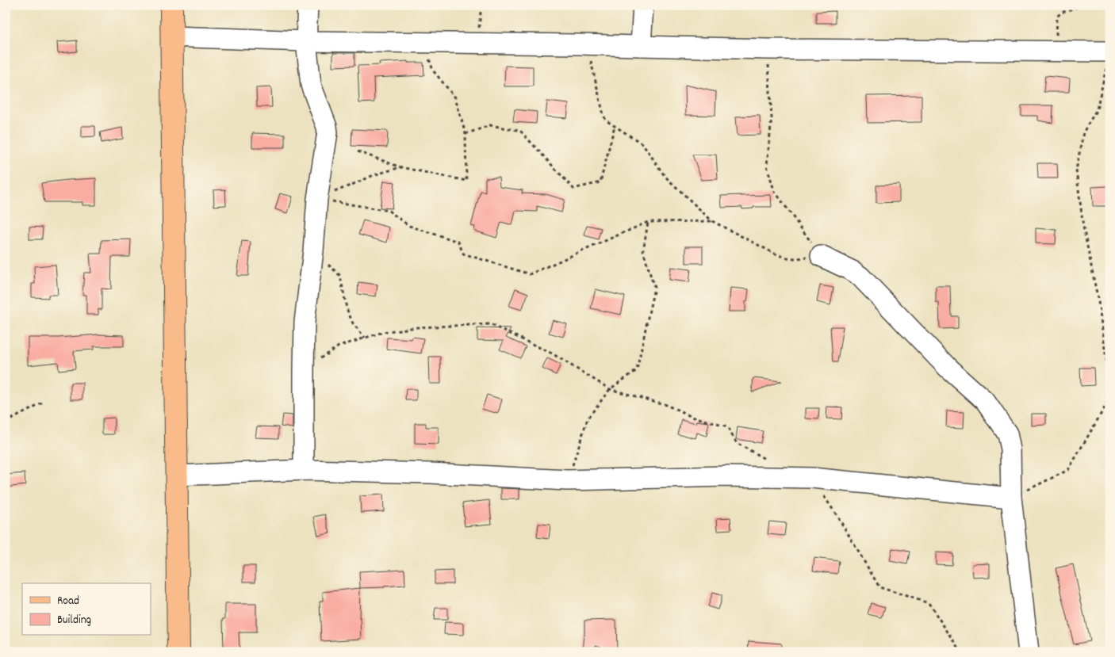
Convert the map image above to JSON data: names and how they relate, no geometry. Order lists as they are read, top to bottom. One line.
{"legend":["Road","Building"]}
